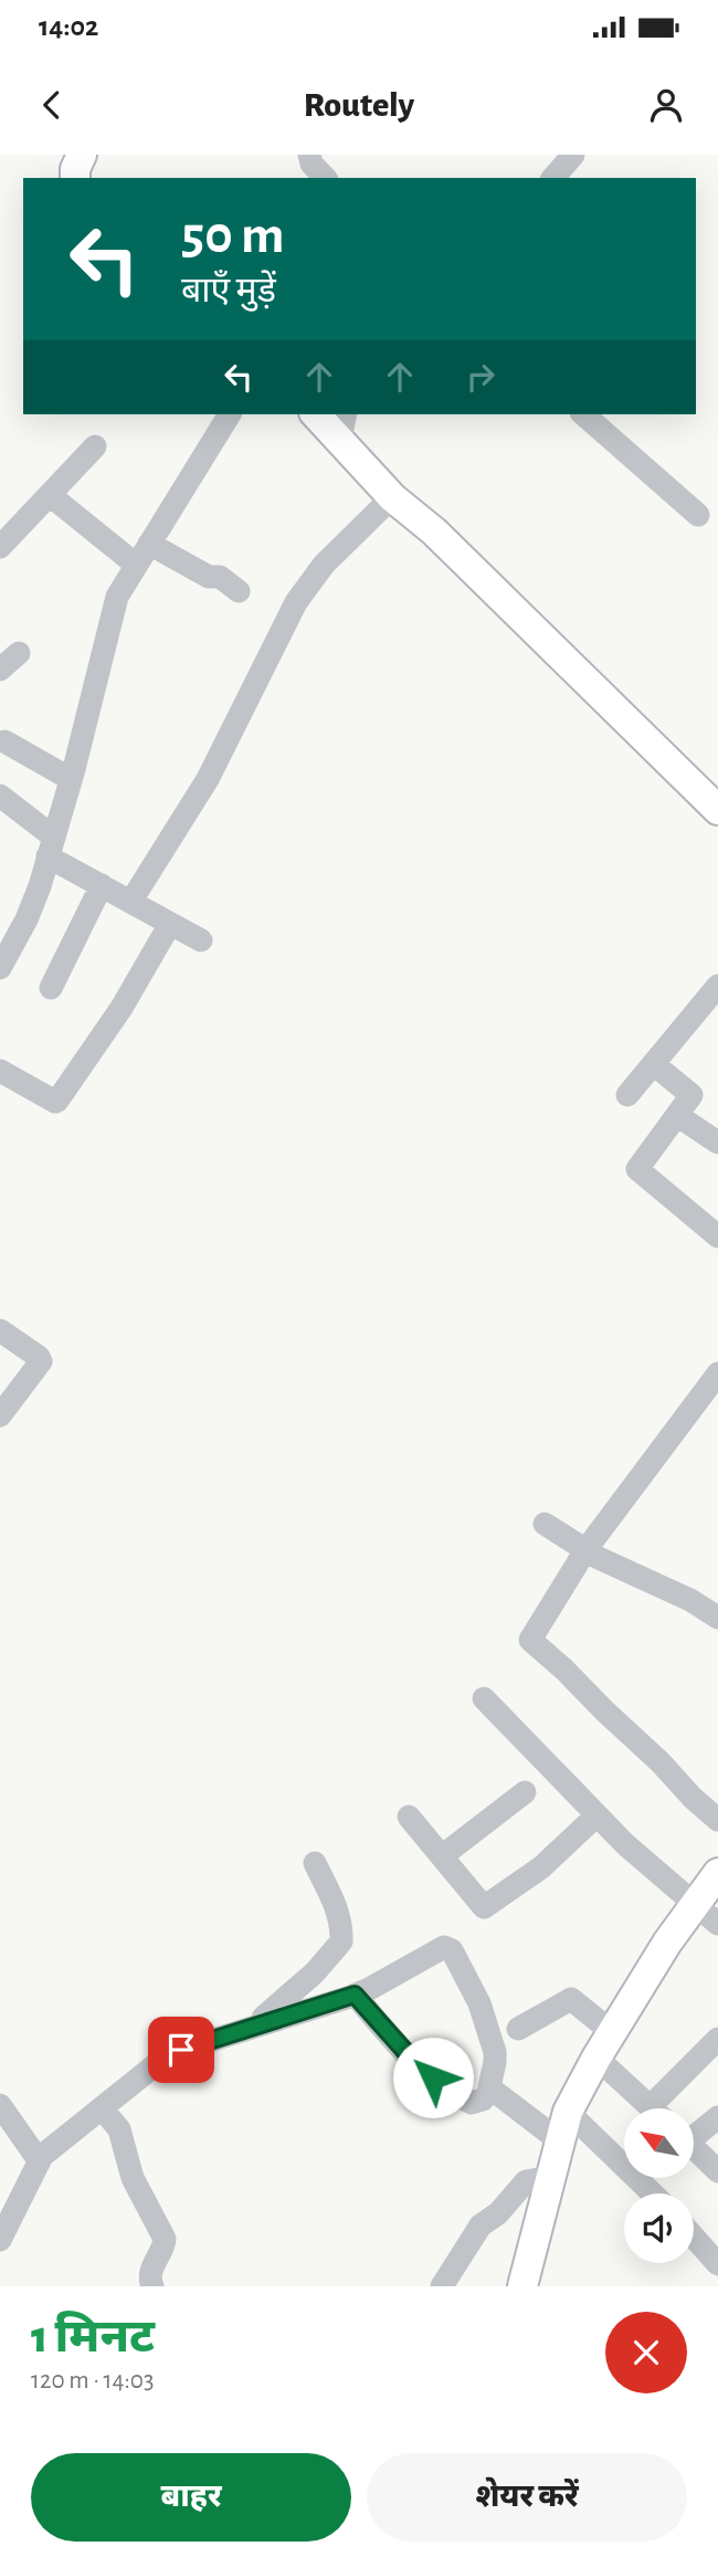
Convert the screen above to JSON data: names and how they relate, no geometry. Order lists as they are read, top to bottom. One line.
{"north":"top left","page":{"status":"14:02","header":"Routely","turn":["50 m","बाएँ मुड़ें"],"heading":["1 मिनट","120 m · 14:03"],"buttons":["बाहर","शेयर करें"]}}
